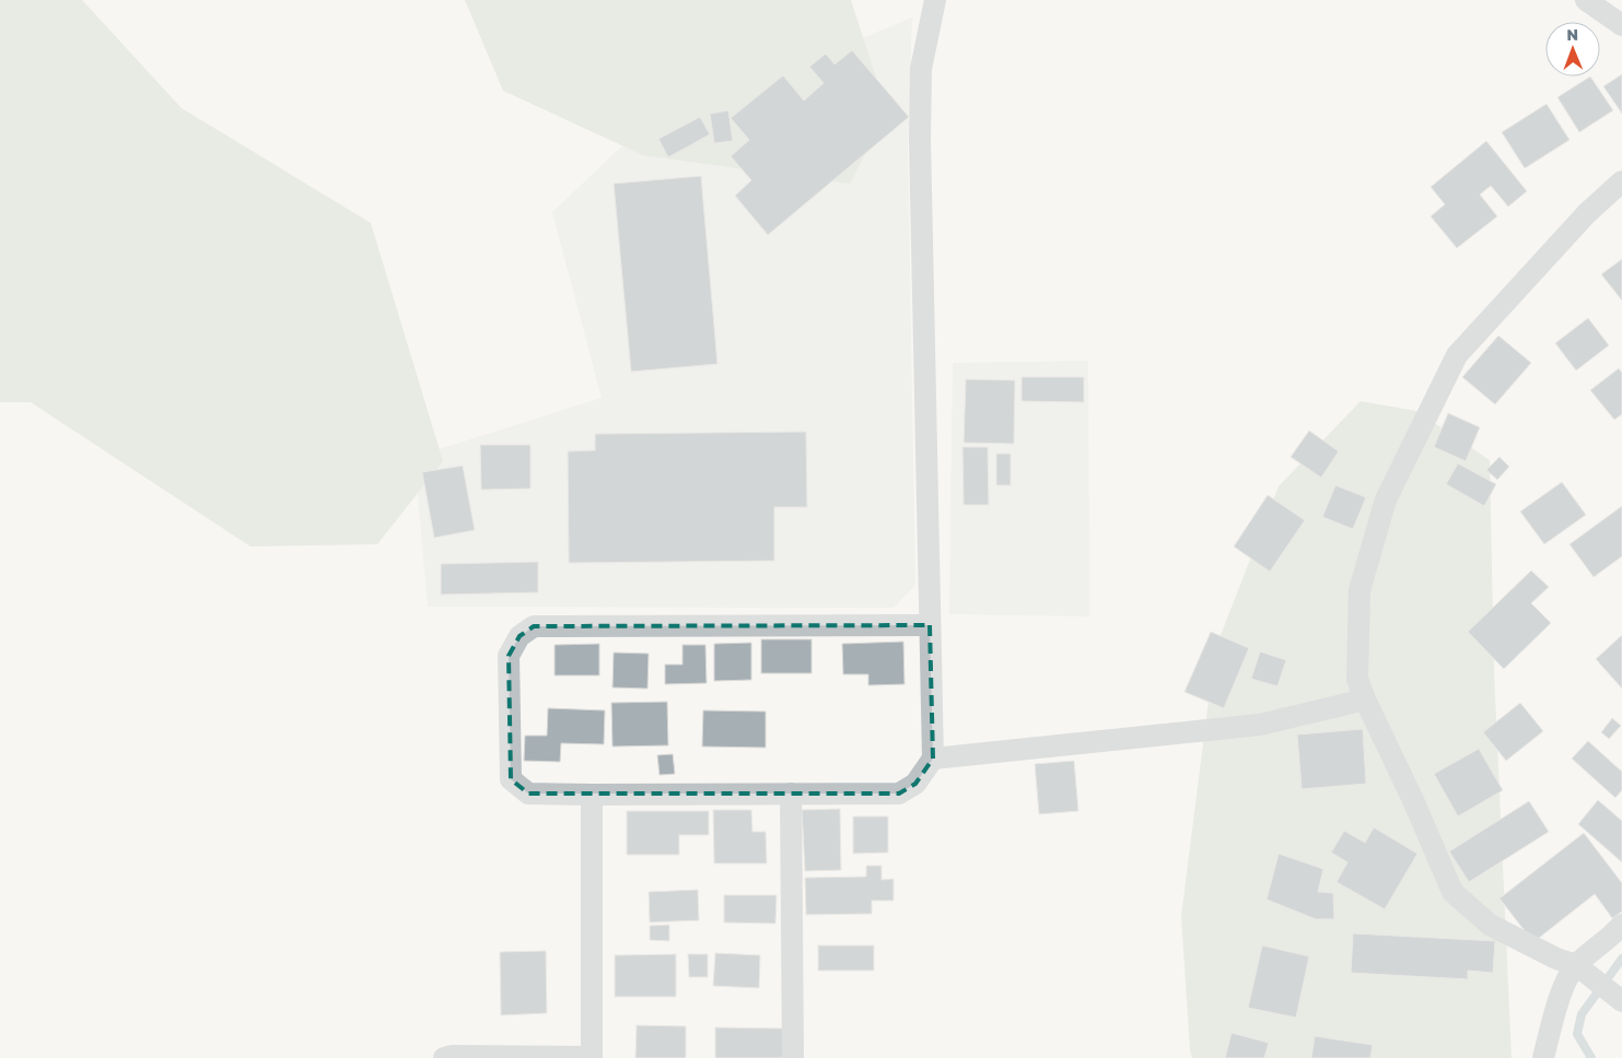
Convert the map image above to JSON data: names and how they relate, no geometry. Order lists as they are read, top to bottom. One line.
{"north":"top"}
